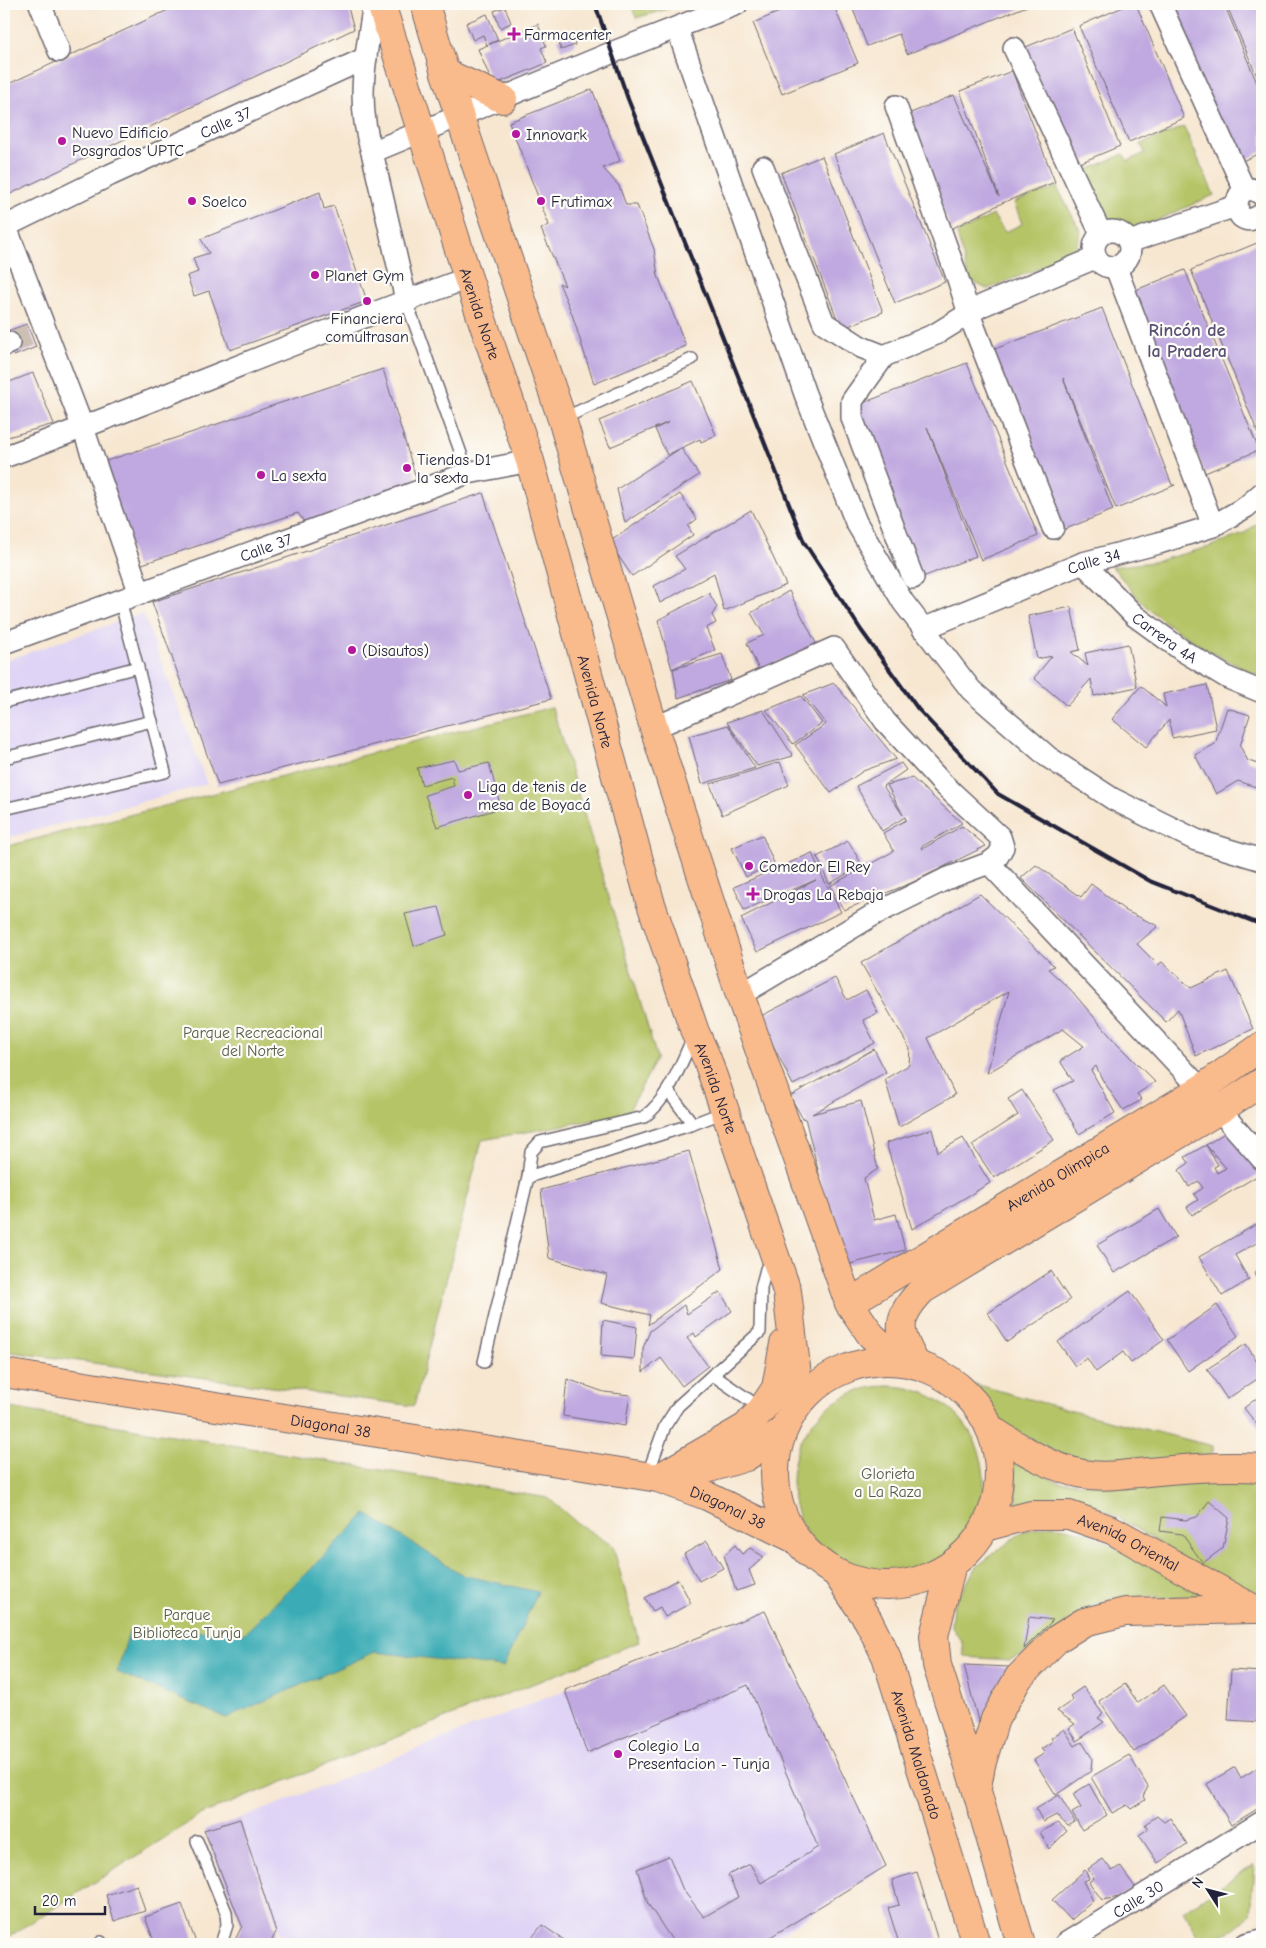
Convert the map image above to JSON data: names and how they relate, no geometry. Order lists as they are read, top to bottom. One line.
{"streets":{"main road":["Avenida Norte","Avenida Olimpica","Diagonal 38","Avenida Oriental","Avenida Maldonado"],"street":["Calle 37","Calle 34","Carrera 4A","Calle 30"]},"crossings":[["Calle 37","Avenida Norte"],["Calle 34","Carrera 4A"]],"districts":["Rincón de la Pradera"],"parks":["Parque Recreacional del Norte","Glorieta a La Raza","Parque Biblioteca Tunja"],"places":{"health":["Farmacenter","Drogas La Rebaja"],"other":["Innovark","Nuevo Edificio Posgrados UPTC","Soelco","Frutimax","Planet Gym","Financiera comultrasan","Tiendas D1 la sexta","La sexta","(Disautos)","Liga de tenis de mesa de Boyacá","Comedor El Rey","Colegio La Presentacion - Tunja"]},"scale_bar":"20 m","north":"top left"}
